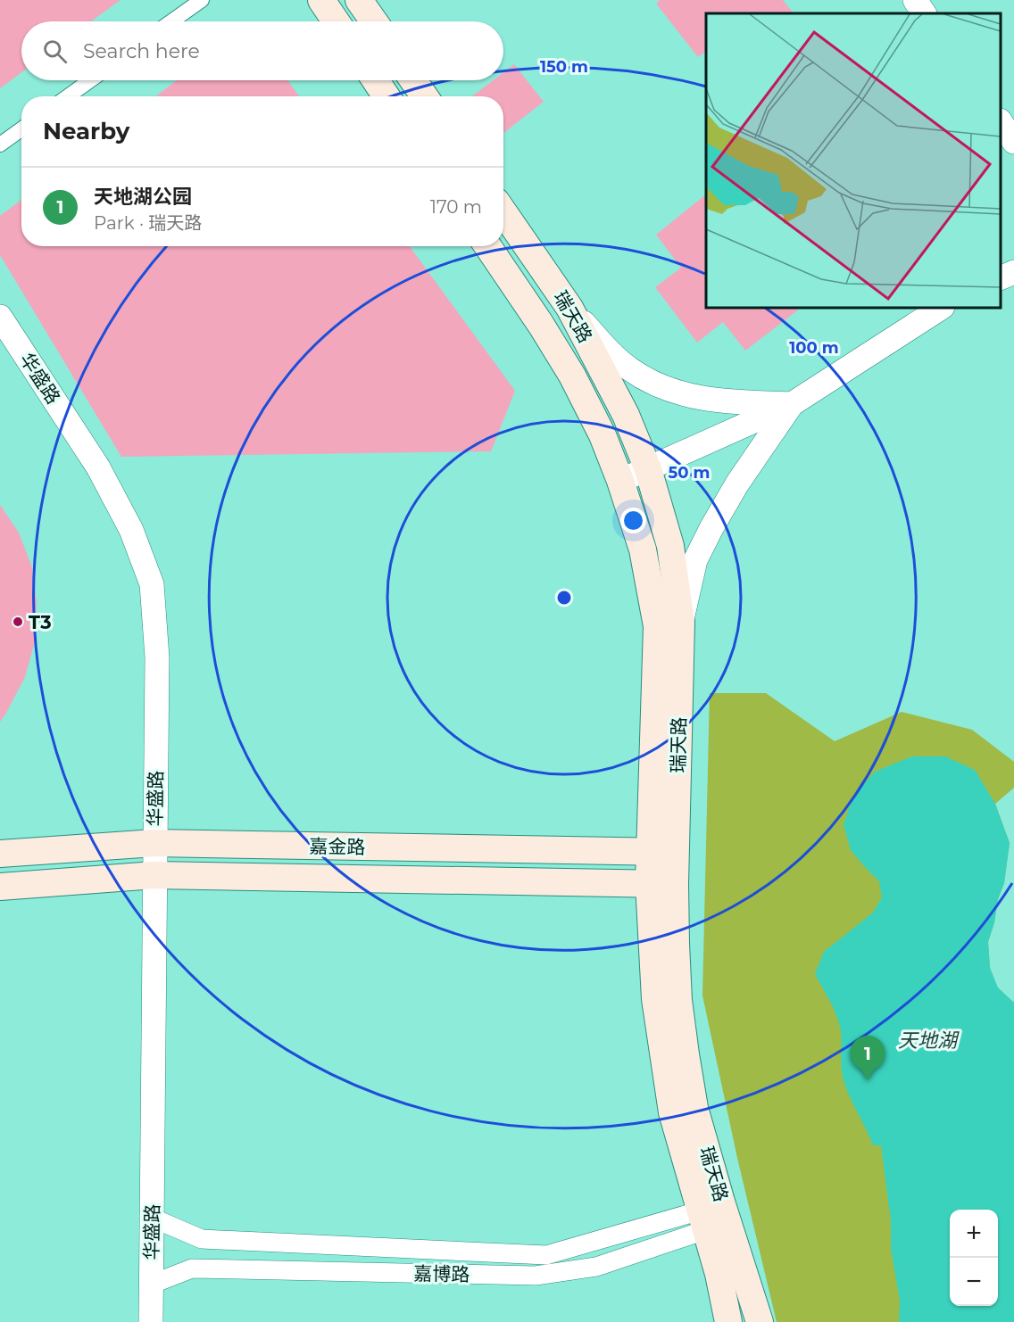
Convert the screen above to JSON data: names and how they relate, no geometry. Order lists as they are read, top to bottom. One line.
{"streets":{"main road":["瑞天路","嘉金路"],"street":["华盛路","嘉博路"]},"crossings":[["瑞天路","嘉金路"],["瑞天路","嘉博路"],["华盛路","嘉金路"],["华盛路","嘉博路"]],"water":["天地湖"],"places":["T3"],"page":{"search":"Search here","heading":"Nearby","list":[{"mark":"1","name":"天地湖公园","note":"Park · 瑞天路","value":"170 m"}],"pins":"1","map_buttons":["+","−"]},"rings":["150 m","100 m","50 m"]}
